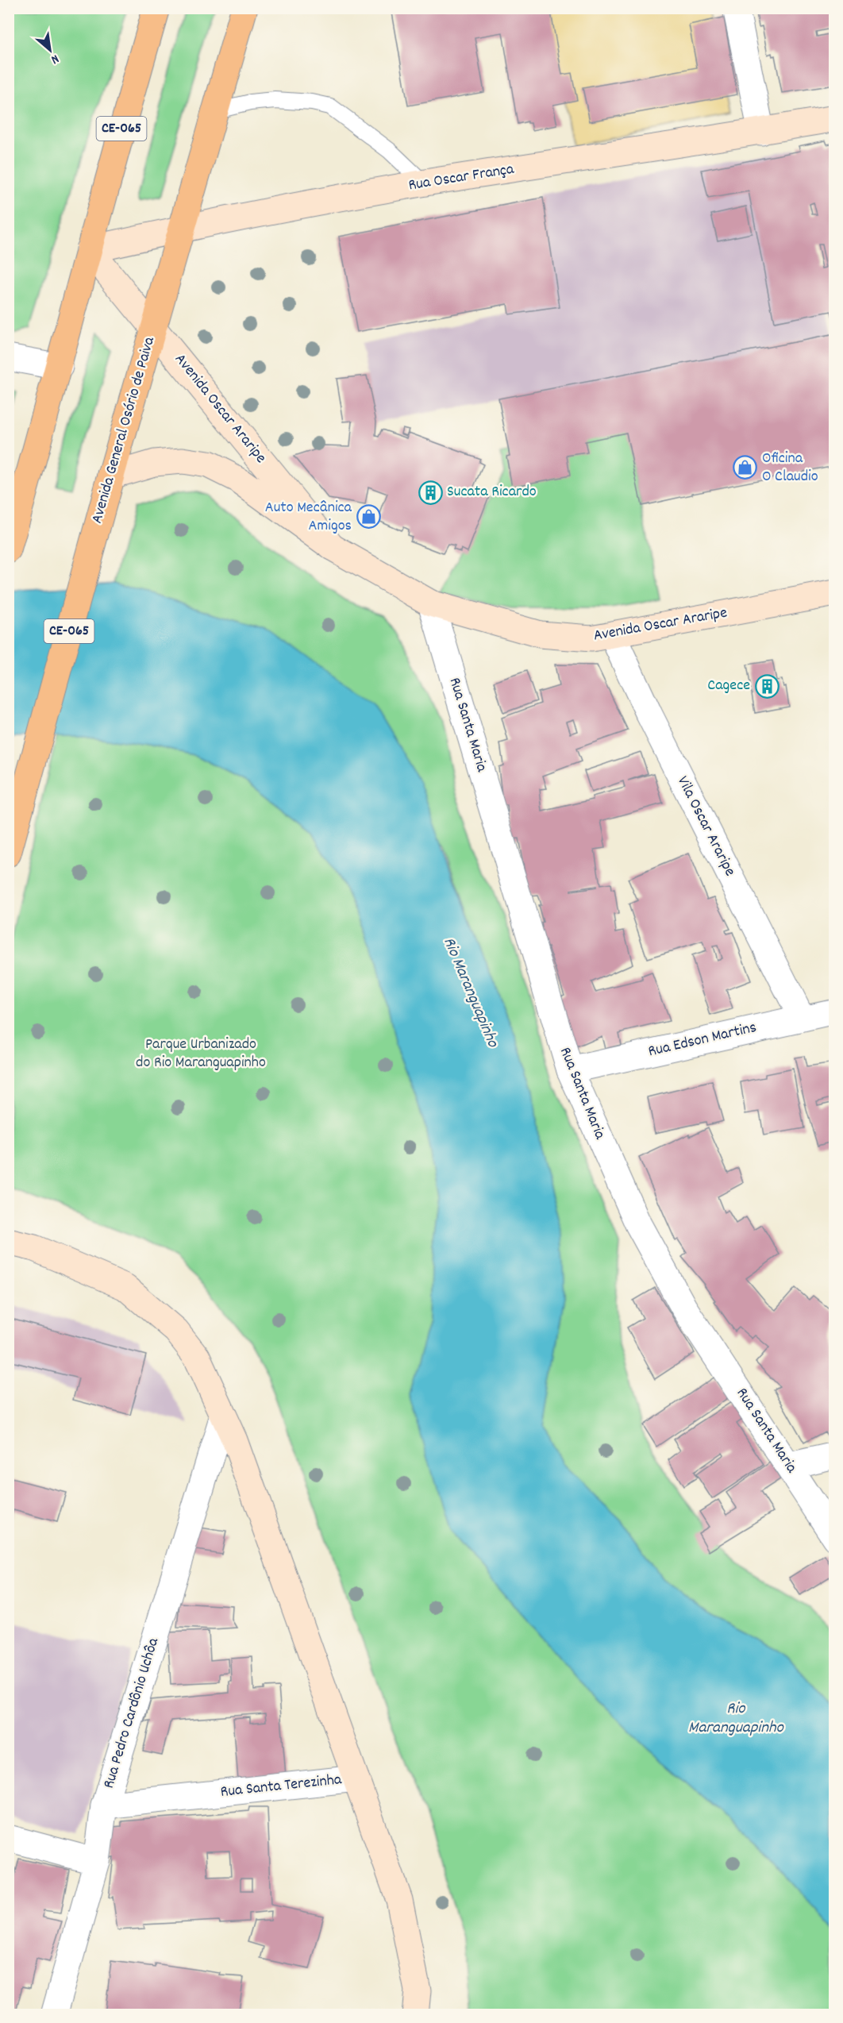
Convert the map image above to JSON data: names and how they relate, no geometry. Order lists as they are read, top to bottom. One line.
{"streets":{"main road":["CE-065","Avenida General Osório de Paiva"],"street":["Rua Oscar França","Avenida Oscar Araripe","Rua Santa Maria","Vila Oscar Araripe","Rua Edson Martins","Rua Pedro Cardônio Uchôa","Rua Santa Terezinha"]},"crossings":[["CE-065","Rua Oscar França"],["CE-065","Avenida Oscar Araripe"],["Rua Oscar França","Avenida Oscar Araripe"],["Rua Oscar França","Avenida General Osório de Paiva"],["Avenida Oscar Araripe","Avenida General Osório de Paiva"],["Avenida Oscar Araripe","Rua Santa Maria"],["Avenida Oscar Araripe","Vila Oscar Araripe"],["Rua Santa Maria","Rua Edson Martins"],["Vila Oscar Araripe","Rua Edson Martins"],["Rua Pedro Cardônio Uchôa","Rua Santa Terezinha"]],"water":["Rio Maranguapinho"],"parks":["Parque Urbanizado do Rio Maranguapinho"],"places":{"shop":["Oficina O Claudio","Auto Mecânica Amigos"],"building":["Sucata Ricardo","Cagece"]},"north":"bottom right"}
